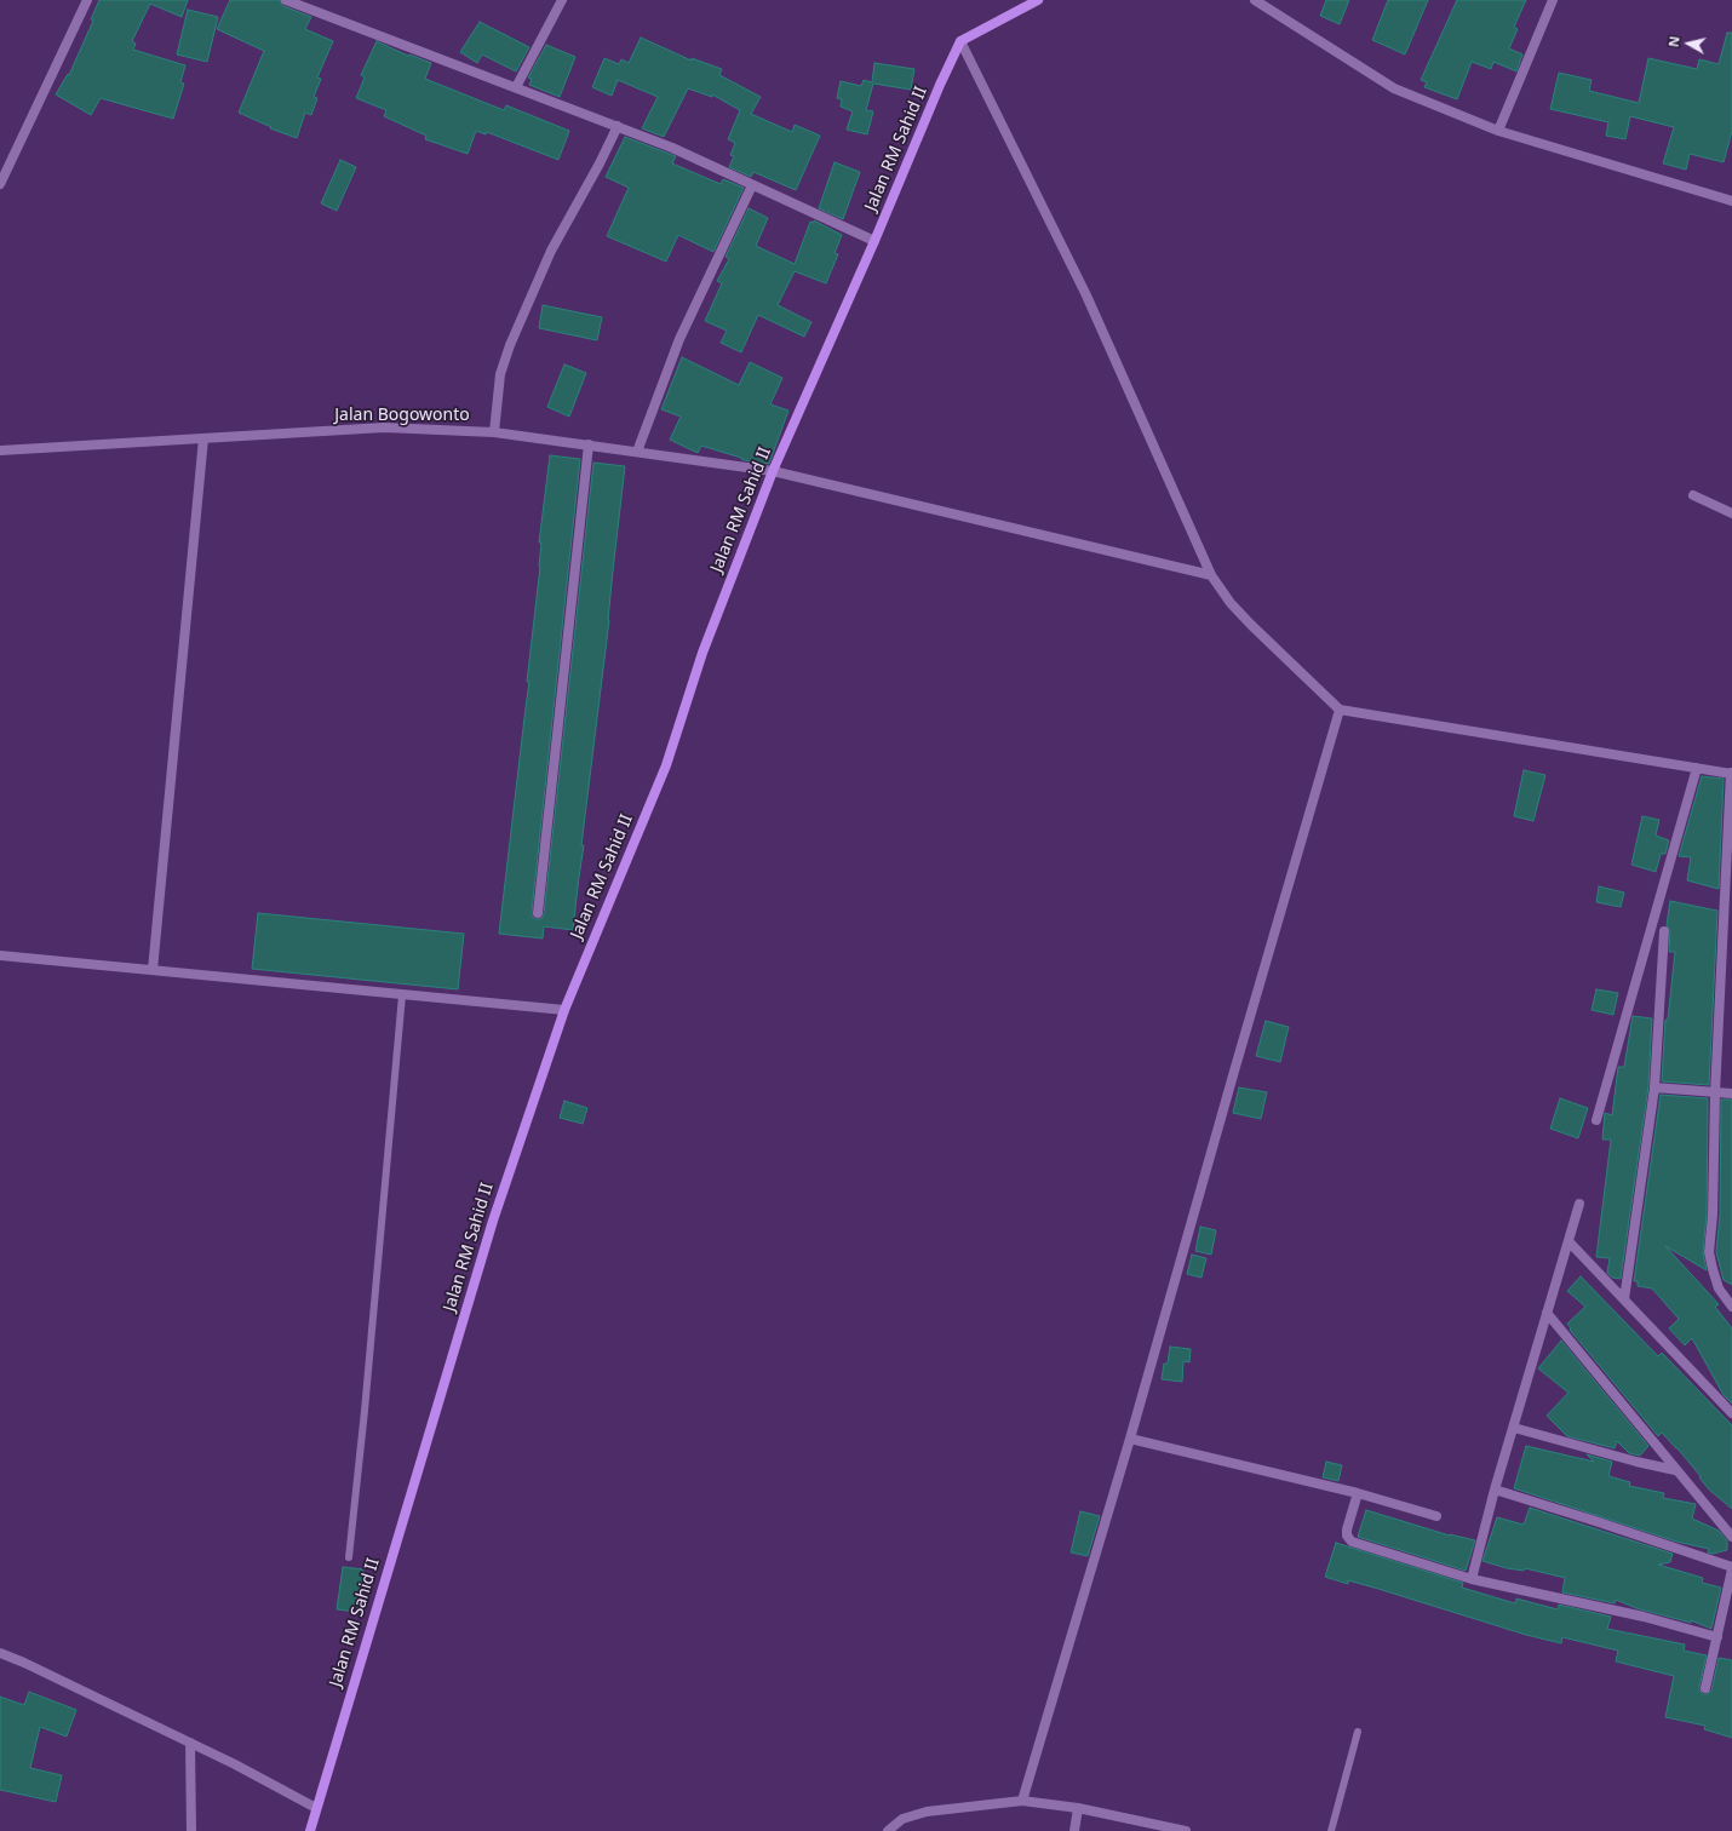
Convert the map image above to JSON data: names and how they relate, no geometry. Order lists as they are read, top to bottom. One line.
{"streets":{"street":["Jalan RM Sahid II","Jalan Bogowonto"]},"crossings":[["Jalan RM Sahid II","Jalan Bogowonto"]],"north":"left"}
